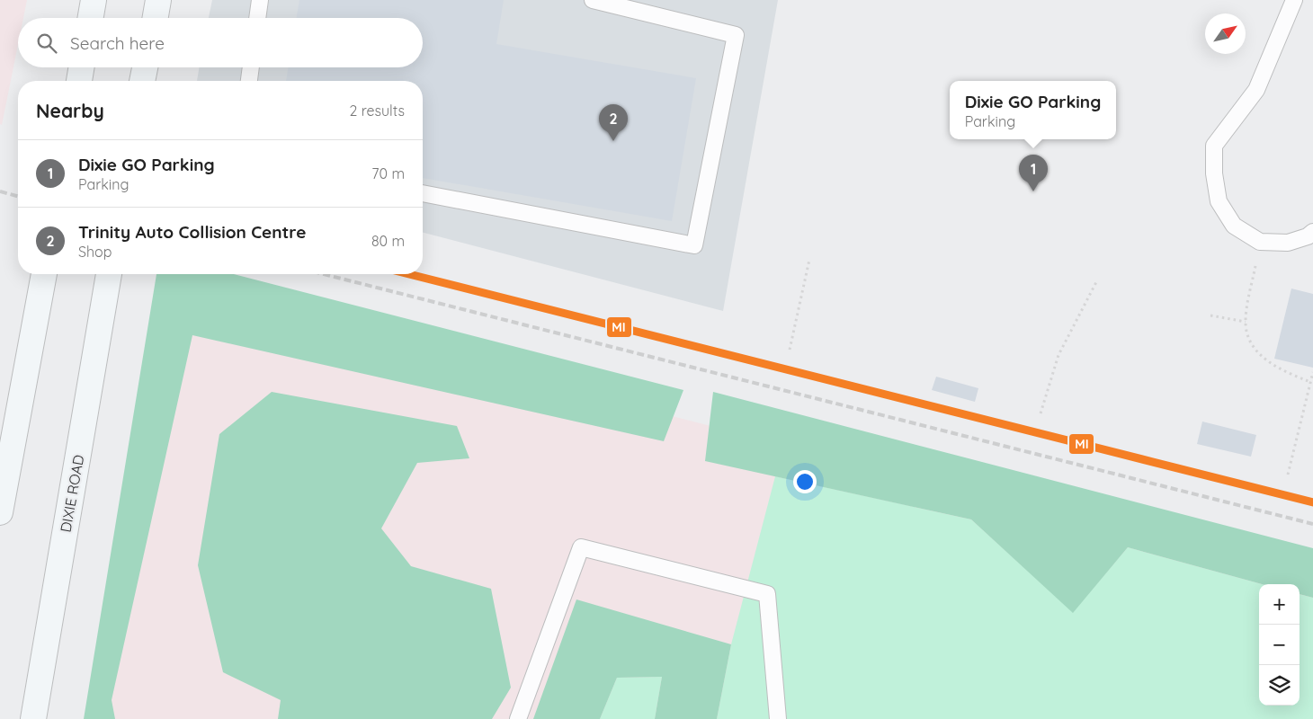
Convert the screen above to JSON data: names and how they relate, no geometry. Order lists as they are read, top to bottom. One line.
{"streets":{"main road":["DIXIE ROAD"]},"lines":["transit line MI"],"north":"top right","page":{"search":"Search here","popup":["Dixie GO Parking","Parking"],"heading":["Nearby","2 results"],"pins":["2","1"],"list":[{"mark":"1","name":"Dixie GO Parking","note":"Parking","value":"70 m"},{"mark":"2","name":"Trinity Auto Collision Centre","note":"Shop","value":"80 m"}],"map_buttons":["+","−"]}}
